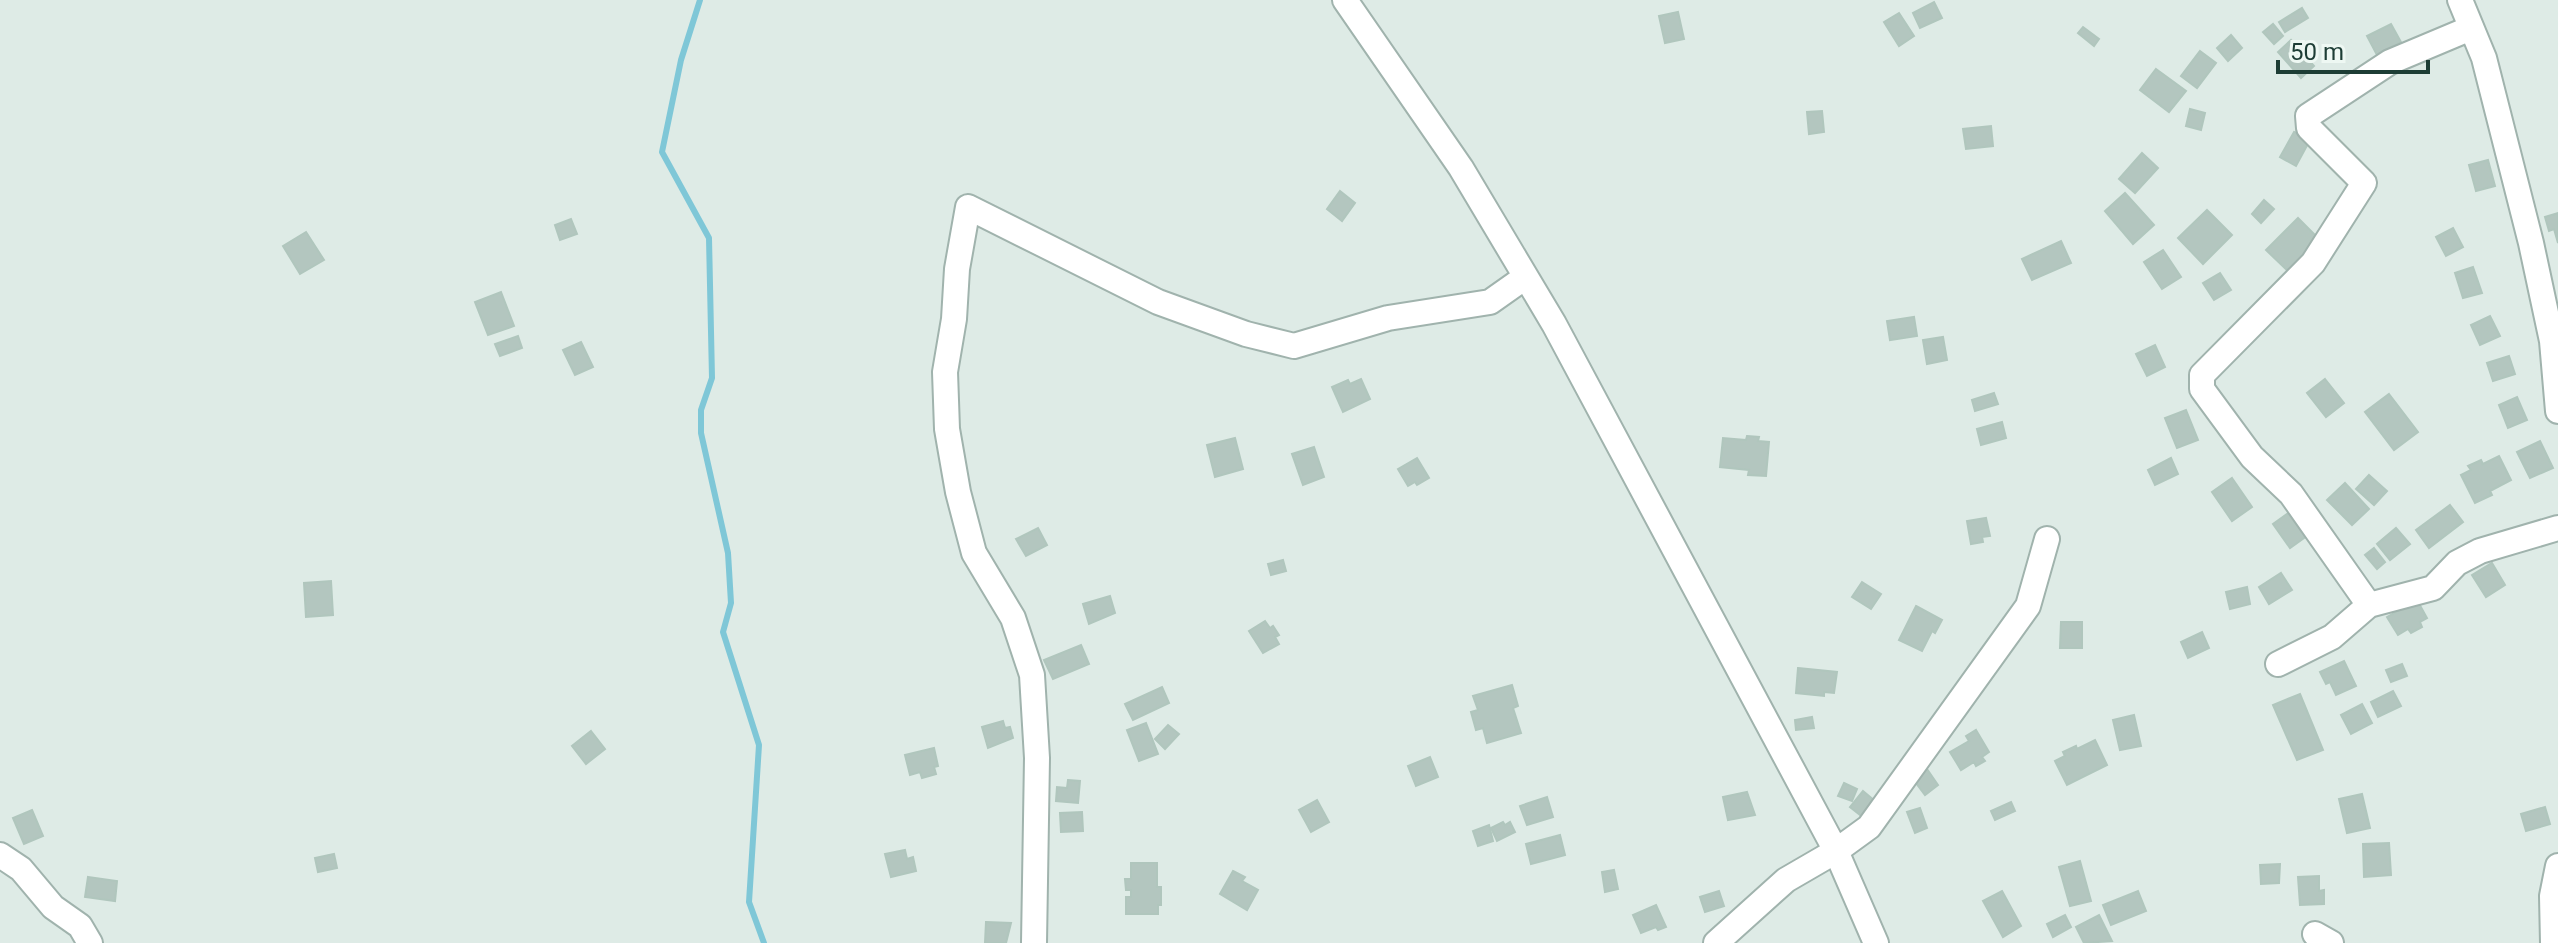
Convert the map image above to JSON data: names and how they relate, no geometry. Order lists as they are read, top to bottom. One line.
{"scale_bar":"50 m"}
